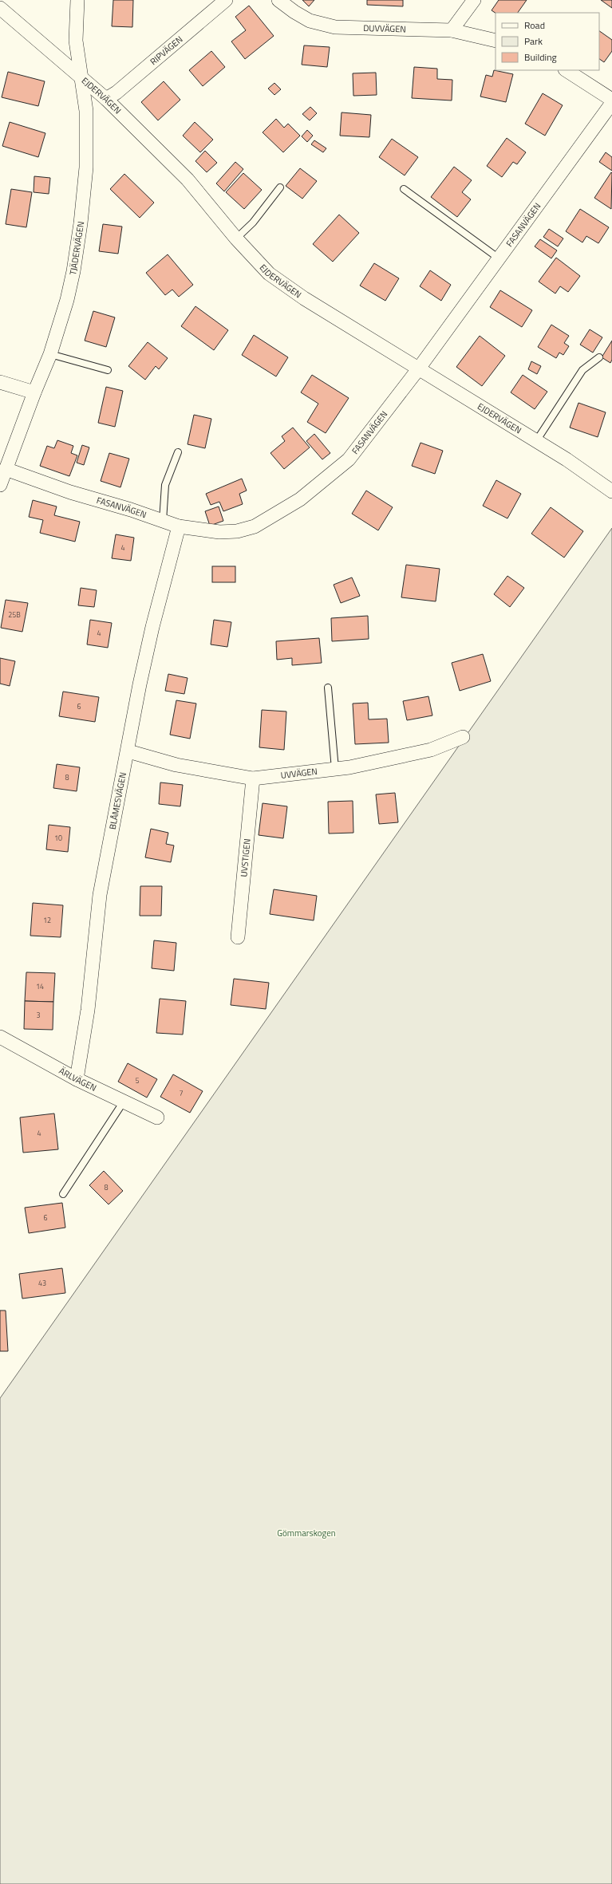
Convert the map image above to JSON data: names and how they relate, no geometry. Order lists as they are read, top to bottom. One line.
{"streets":{"street":["DUVVÄGEN","RIPVÄGEN","EJDERVÄGEN","FASANVÄGEN","TJÄDERVÄGEN","UVVÄGEN","BLÅMESVÄGEN","UVSTIGEN","ÄRLVÄGEN"]},"crossings":[["RIPVÄGEN","EJDERVÄGEN"],["EJDERVÄGEN","FASANVÄGEN"],["EJDERVÄGEN","TJÄDERVÄGEN"],["FASANVÄGEN","TJÄDERVÄGEN"],["FASANVÄGEN","BLÅMESVÄGEN"],["UVVÄGEN","BLÅMESVÄGEN"],["UVVÄGEN","UVSTIGEN"],["BLÅMESVÄGEN","ÄRLVÄGEN"]],"parks":["Gömmarskogen"],"house_numbers":["4","25B","4","6","8","10","12","14","3","5","7","4","8","6","43"],"legend":["Road","Park","Building"]}
